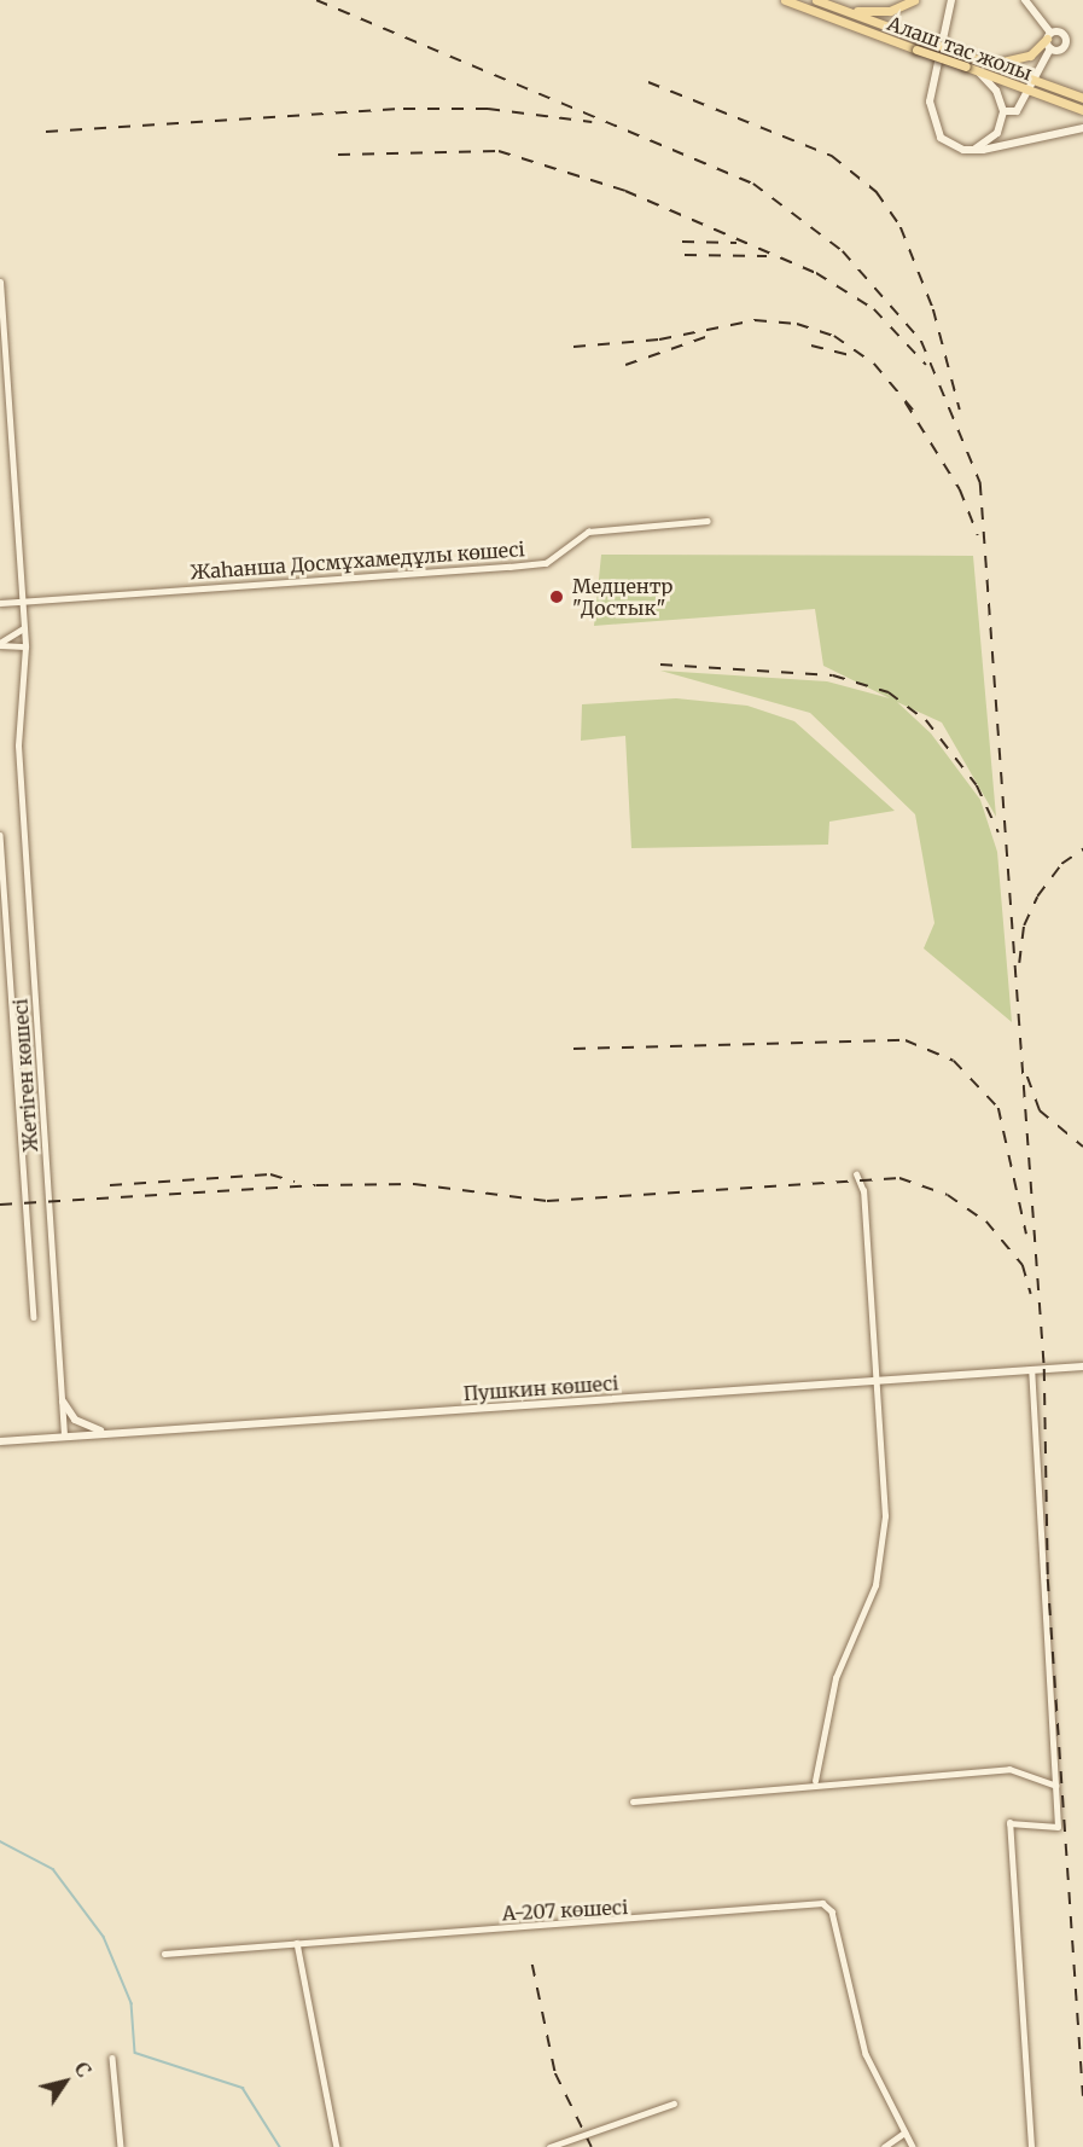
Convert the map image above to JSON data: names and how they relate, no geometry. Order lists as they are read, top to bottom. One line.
{"streets":{"main road":["Алаш тас жолы","Пушкин көшесі"],"street":["Жаһанша Досмұхамедұлы көшесі","Жетіген көшесі","А-207 көшесі"]},"crossings":[["Жаһанша Досмұхамедұлы көшесі","Жетіген көшесі"],["Жетіген көшесі","Пушкин көшесі"]],"places":["Медцентр \"Достык\""],"north":"top right"}
